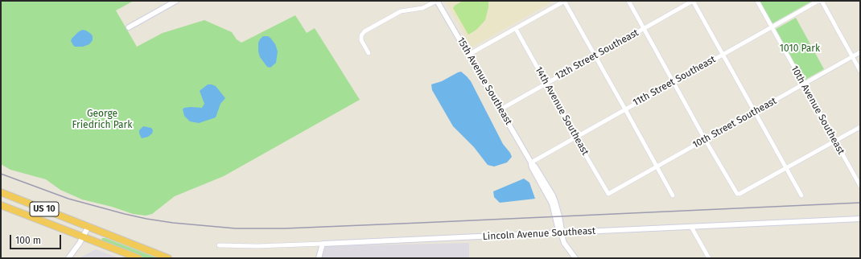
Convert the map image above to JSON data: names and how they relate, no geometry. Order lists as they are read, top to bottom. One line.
{"streets":{"highway":["US 10"],"street":["12th Street Southeast","15th Avenue Southeast","11th Street Southeast","10th Avenue Southeast","14th Avenue Southeast","10th Street Southeast","Lincoln Avenue Southeast"]},"crossings":[["12th Street Southeast","15th Avenue Southeast"],["12th Street Southeast","14th Avenue Southeast"],["15th Avenue Southeast","11th Street Southeast"],["15th Avenue Southeast","Lincoln Avenue Southeast"],["11th Street Southeast","10th Avenue Southeast"],["11th Street Southeast","14th Avenue Southeast"],["10th Avenue Southeast","10th Street Southeast"],["14th Avenue Southeast","10th Street Southeast"]],"parks":["1010 Park","George Friedrich Park"],"scale_bar":"100 m"}
